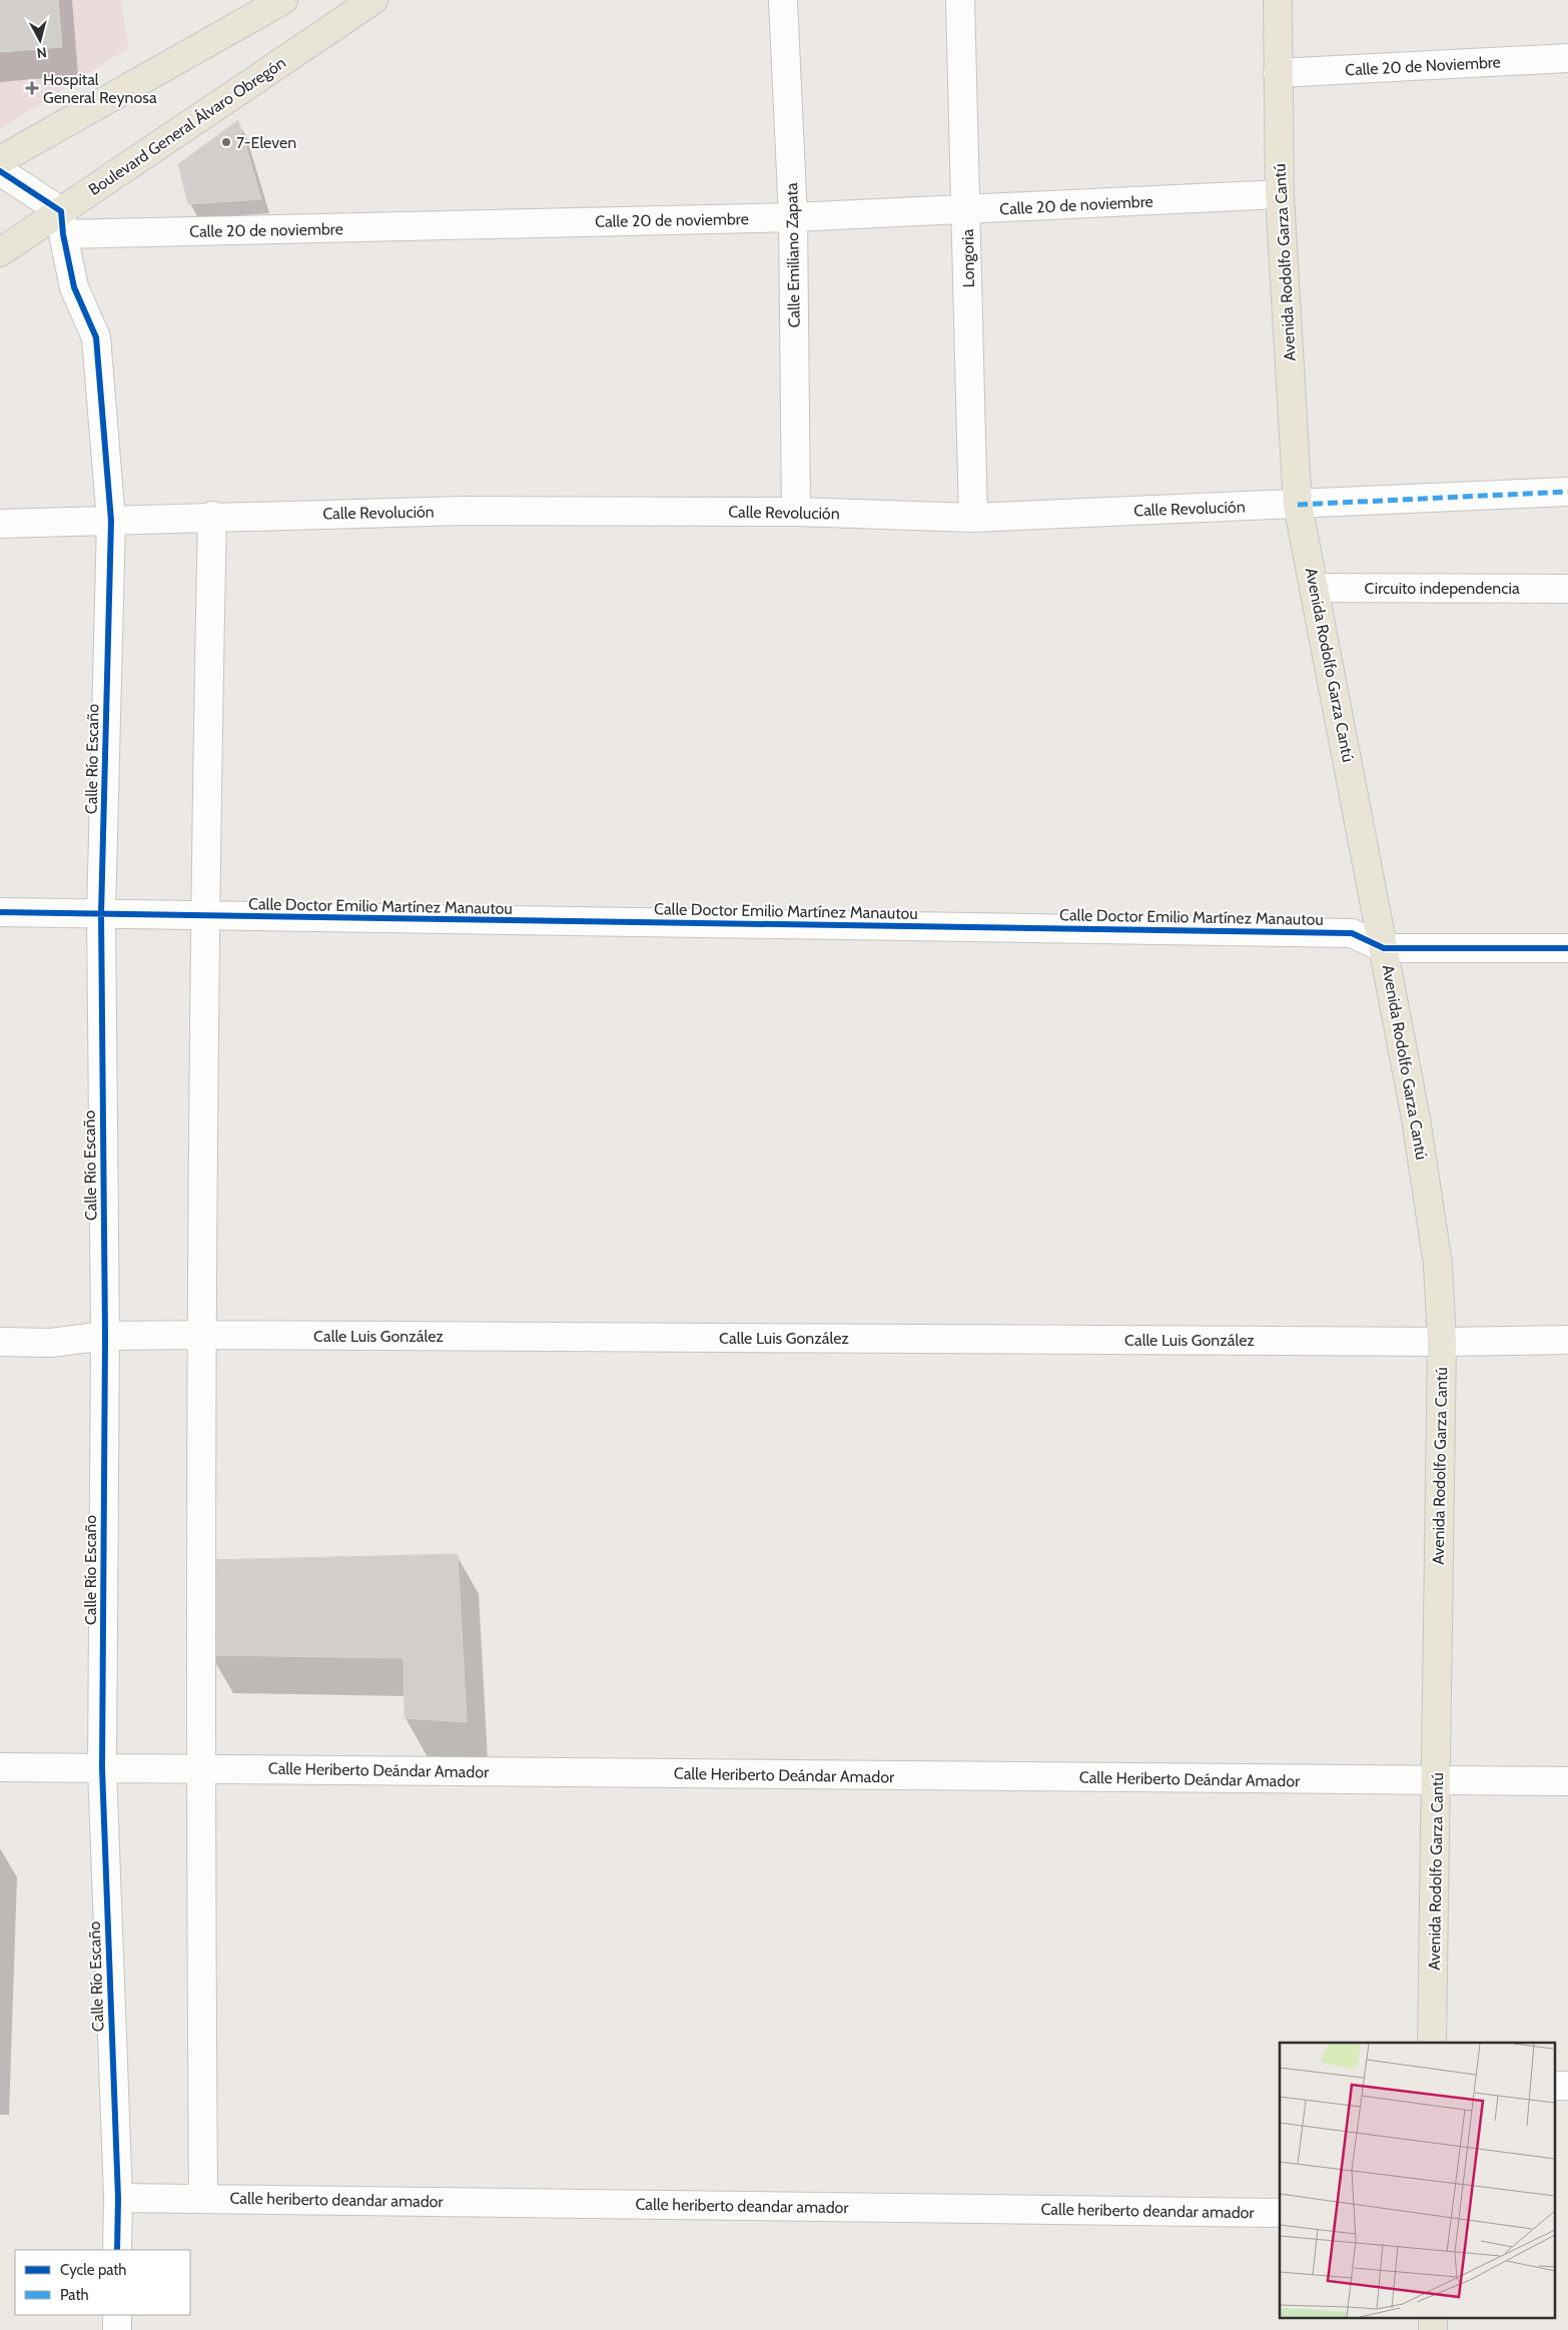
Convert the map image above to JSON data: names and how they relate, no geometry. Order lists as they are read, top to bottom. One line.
{"streets":{"main road":["Boulevard General Álvaro Obregón","Avenida Rodolfo Garza Cantú"],"street":["Calle 20 de Noviembre","Calle 20 de noviembre","Calle Emiliano Zapata","Longoria","Calle Revolución","Circuito independencia","Calle Río Escaño","Calle Doctor Emilio Martínez Manautou","Calle Luis González","Calle Heriberto Deándar Amador","Calle heriberto deandar amador"]},"crossings":[["Calle 20 de Noviembre","Avenida Rodolfo Garza Cantú"],["Boulevard General Álvaro Obregón","Calle 20 de noviembre"],["Boulevard General Álvaro Obregón","Calle Río Escaño"],["Calle 20 de noviembre","Calle Emiliano Zapata"],["Calle 20 de noviembre","Longoria"],["Calle 20 de noviembre","Avenida Rodolfo Garza Cantú"],["Calle 20 de noviembre","Calle Río Escaño"],["Calle Emiliano Zapata","Calle Revolución"],["Longoria","Calle Revolución"],["Avenida Rodolfo Garza Cantú","Calle Revolución"],["Avenida Rodolfo Garza Cantú","Circuito independencia"],["Avenida Rodolfo Garza Cantú","Calle Doctor Emilio Martínez Manautou"],["Avenida Rodolfo Garza Cantú","Calle Luis González"],["Avenida Rodolfo Garza Cantú","Calle Heriberto Deándar Amador"],["Calle Revolución","Calle Río Escaño"],["Calle Río Escaño","Calle Doctor Emilio Martínez Manautou"],["Calle Río Escaño","Calle Luis González"],["Calle Río Escaño","Calle Heriberto Deándar Amador"],["Calle Río Escaño","Calle heriberto deandar amador"]],"places":{"health":["Hospital General Reynosa"],"other":["7-Eleven"]},"legend":["Cycle path","Path"],"north":"bottom"}
